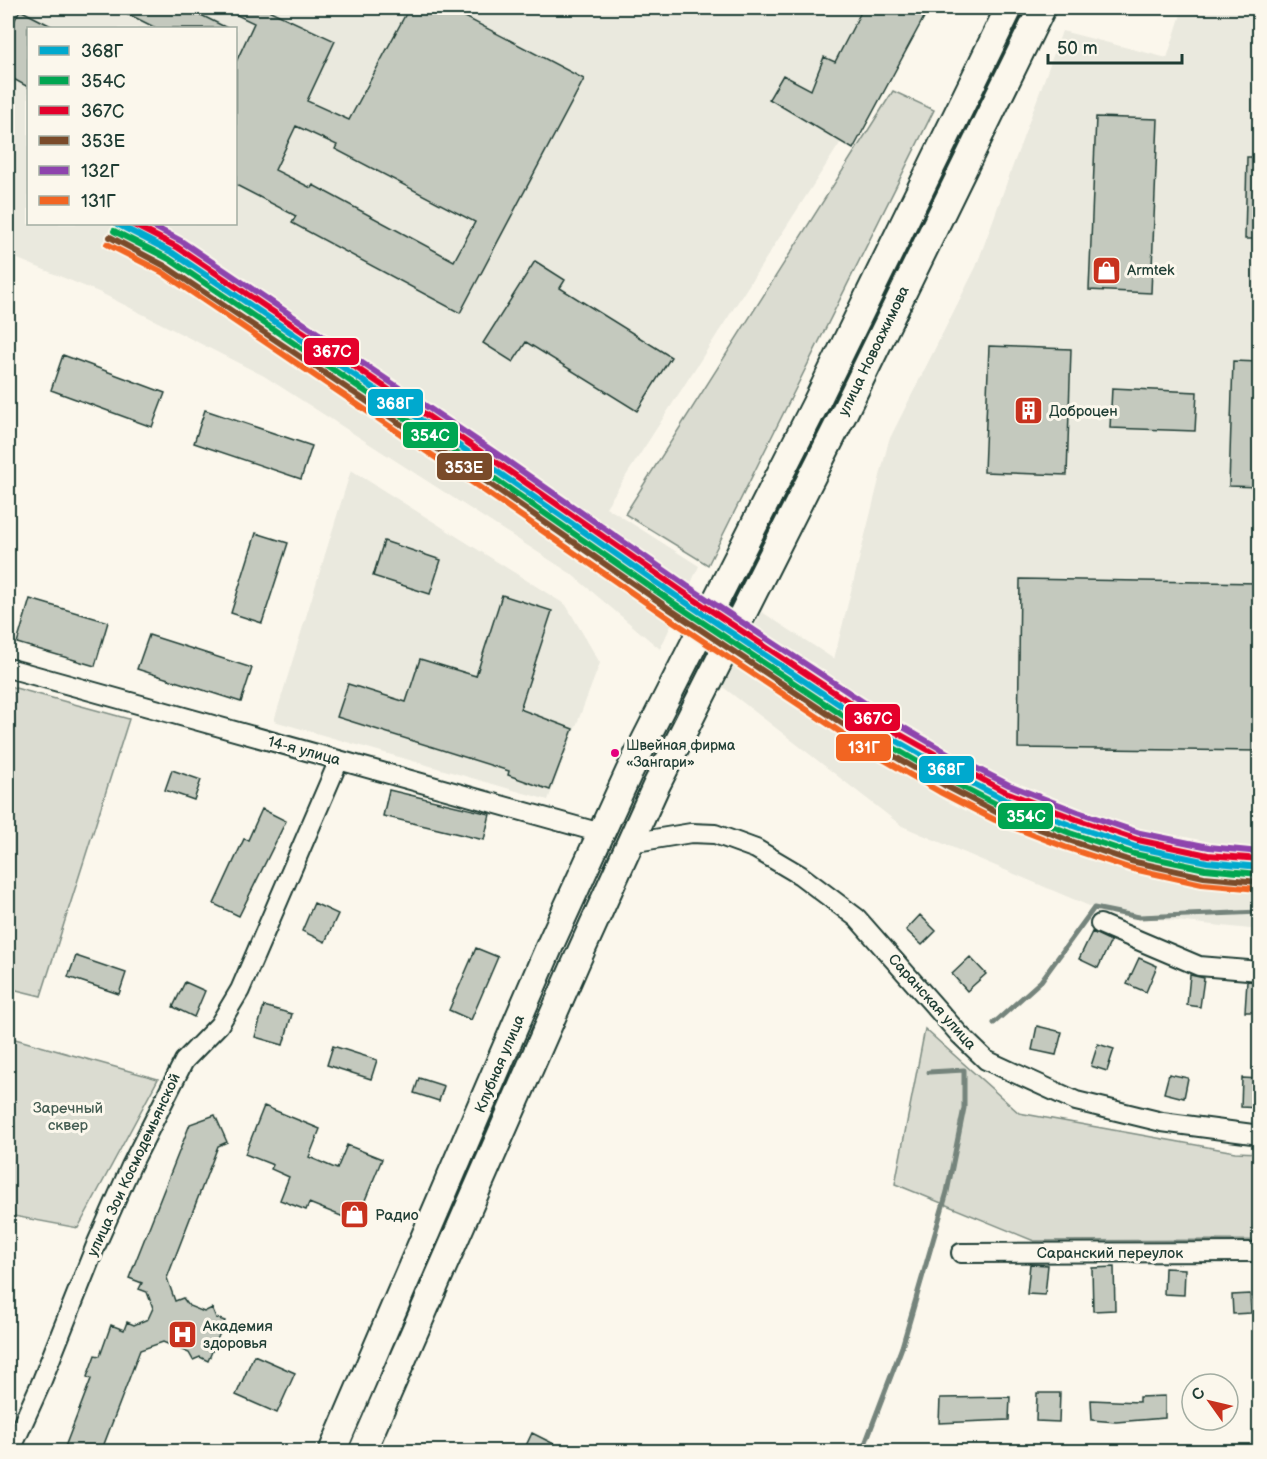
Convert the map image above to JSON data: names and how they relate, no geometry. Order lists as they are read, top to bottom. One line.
{"streets":{"main road":["улица Новоажимова","Клубная улица"],"street":["14-я улица","Саранская улица","улица Зои Космодемьянской","Саранский переулок"]},"crossings":[["улица Новоажимова","Клубная улица"],["14-я улица","Клубная улица"],["14-я улица","улица Зои Космодемьянской"],["Саранская улица","Клубная улица"]],"parks":["Заречный сквер"],"places":{"shop":["Armtek","Радио"],"building":["Доброцен"],"other":["Швейная фирма «Зангари»"],"hospital":["Академия здоровья"]},"lines":["transit line 368Г","transit line 367С","transit line 132Г","transit line 354С","transit line 353Е","transit line 131Г"],"legend":["368Г","354С","367С","353Е","132Г","131Г"],"scale_bar":"50 m","north":"top left"}
